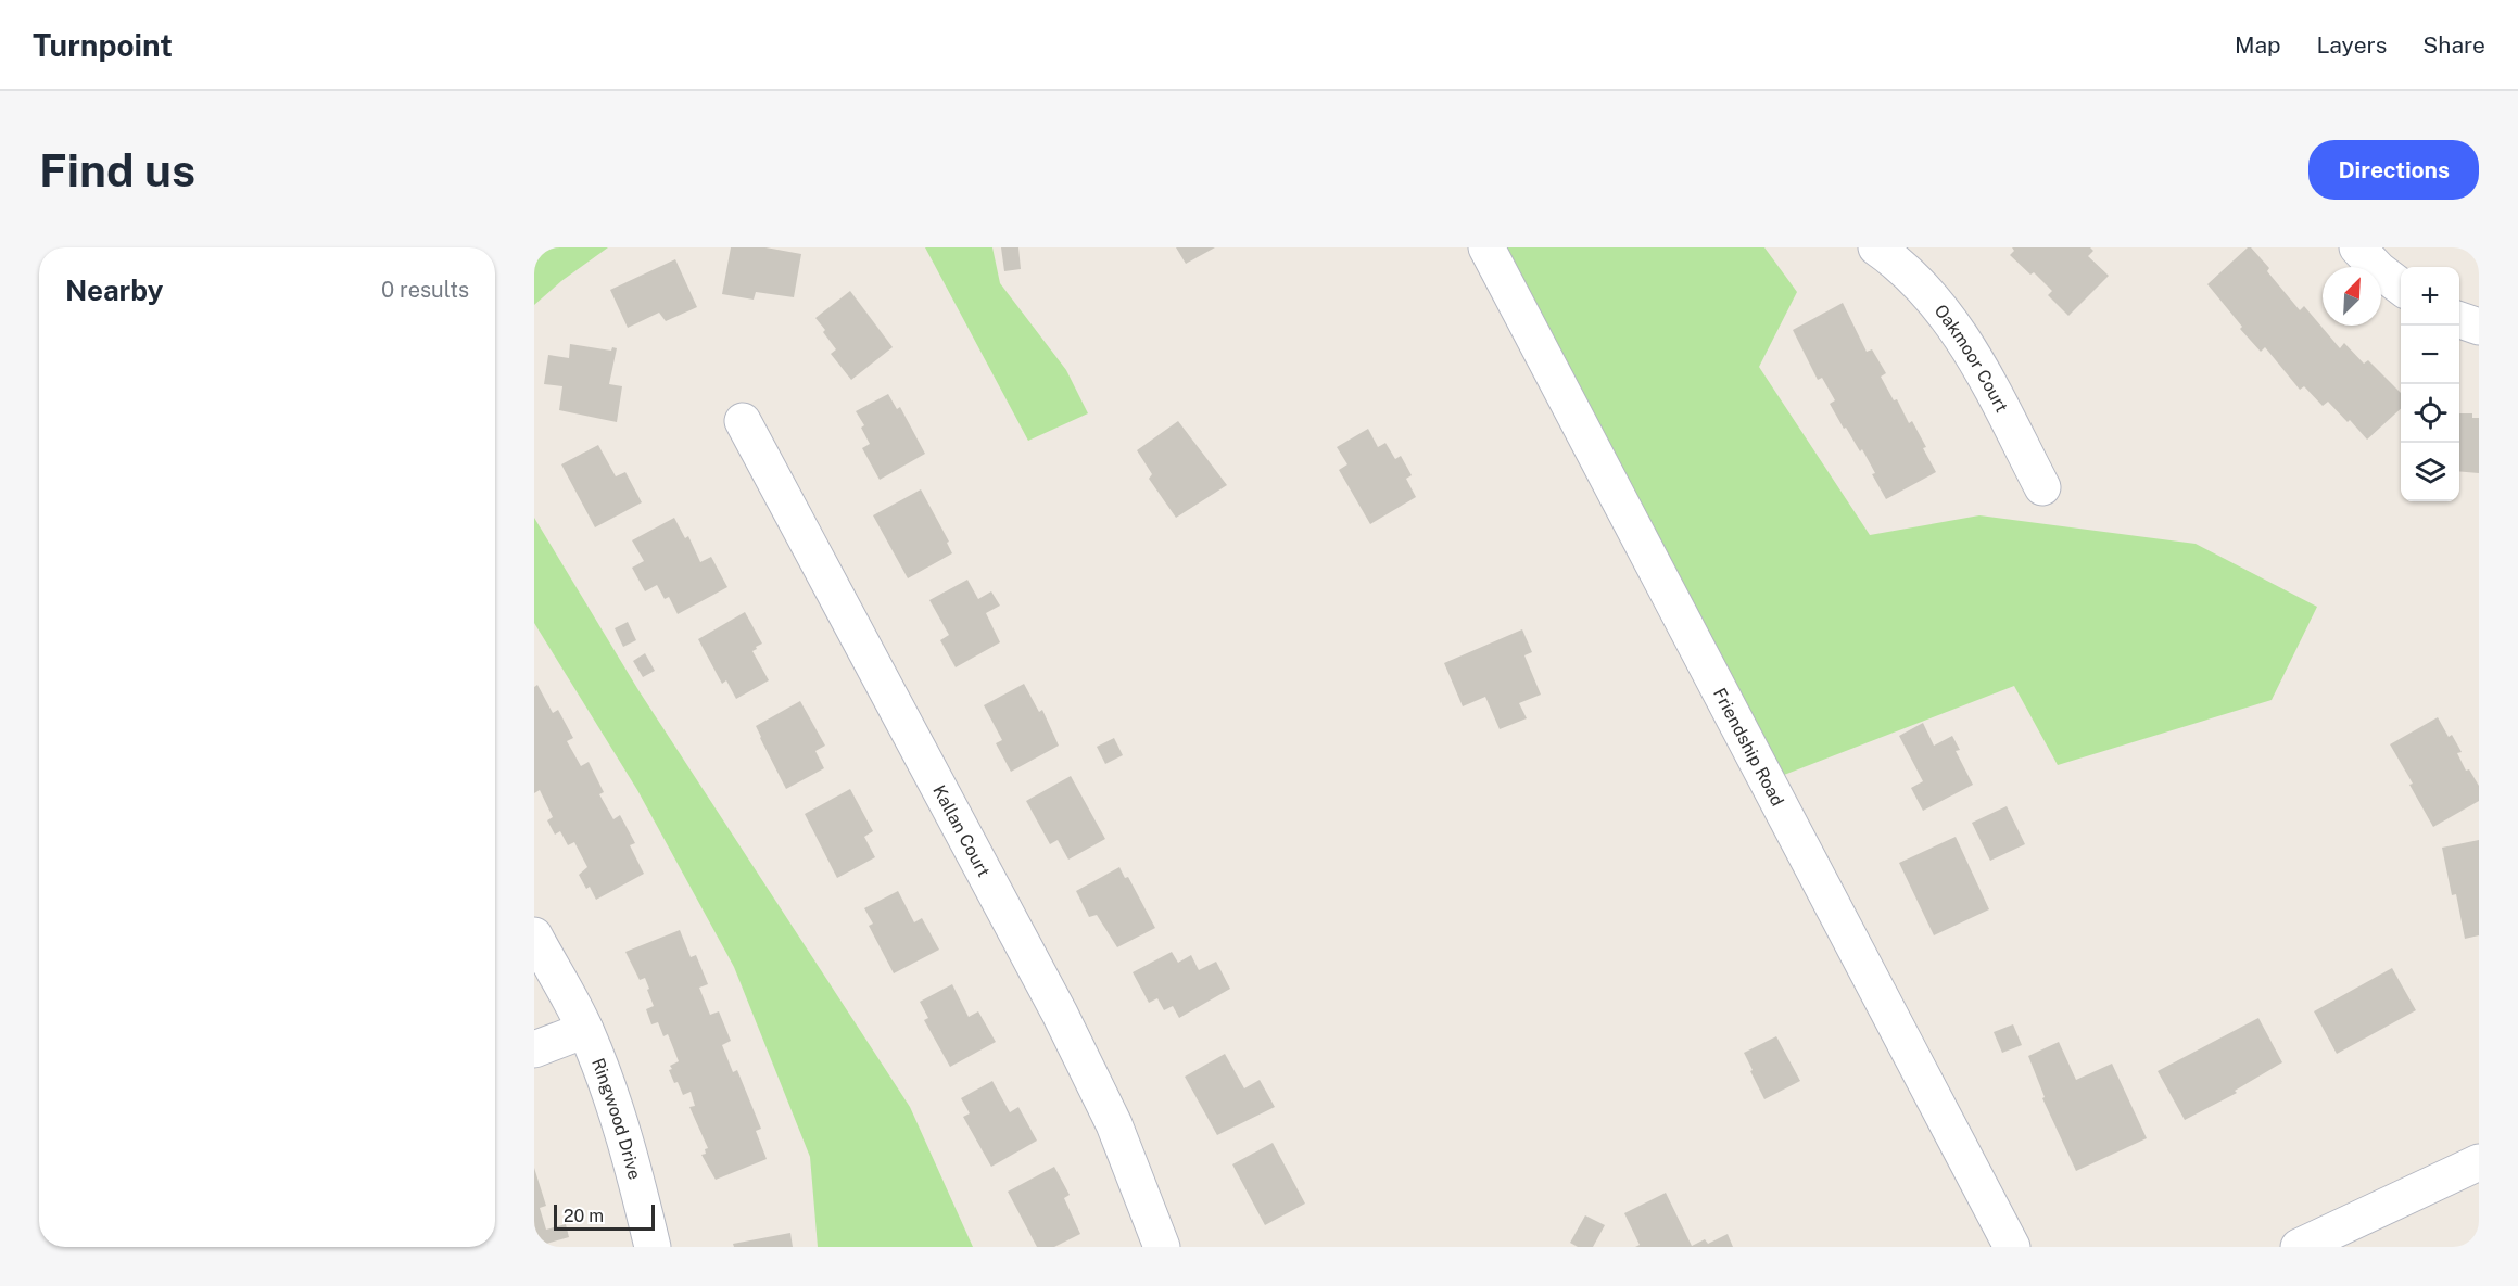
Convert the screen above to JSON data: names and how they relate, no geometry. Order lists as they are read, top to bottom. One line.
{"streets":{"street":["Oakmoor Court","Friendship Road","Kallan Court","Ringwood Drive"]},"scale_bar":"20 m","north":"top right","page":{"header":"Turnpoint","nav":["Map","Layers","Share"],"buttons":"Directions","title":"Find us","heading":["Nearby","0 results"],"map_buttons":["+","−"],"scale":"20 m"}}
